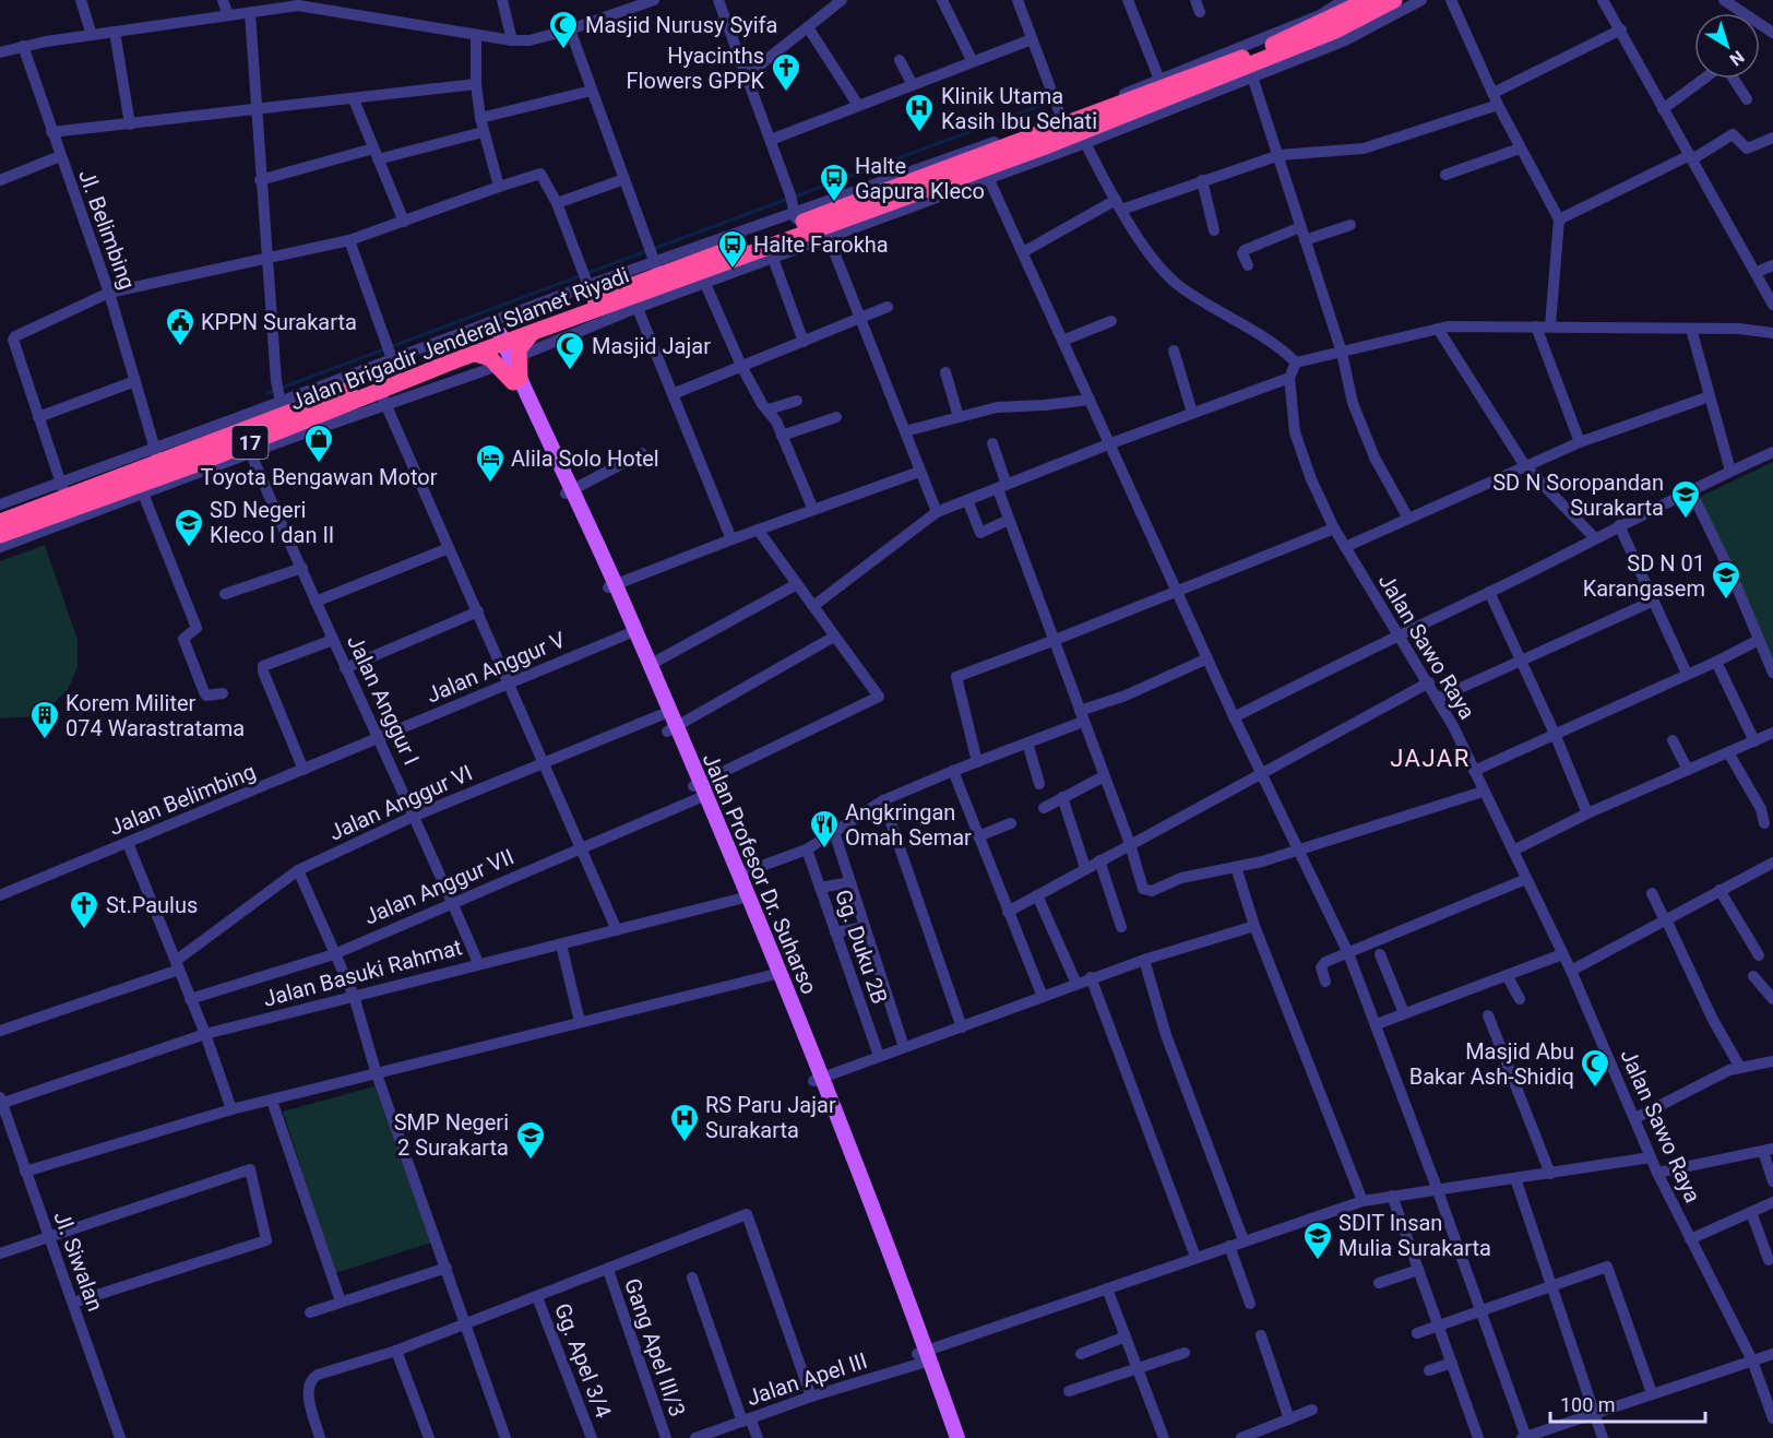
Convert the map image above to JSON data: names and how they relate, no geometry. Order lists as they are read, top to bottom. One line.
{"streets":{"highway":["Jalan Brigadir Jenderal Slamet Riyadi","17"],"main road":["Jalan Profesor Dr. Suharso"],"street":["Jl. Belimbing","Jalan Sawo Raya","Jalan Anggur V","Jalan Anggur I","Jalan Belimbing","Jalan Anggur VI","Jalan Anggur VII","Gg. Duku 2B","Jalan Basuki Rahmat","Jl. Siwalan","Gang Apel III/3","Gg. Apel 3/4","Jalan Apel III"]},"crossings":[["Jl. Belimbing","Jalan Brigadir Jenderal Slamet Riyadi"],["Jalan Brigadir Jenderal Slamet Riyadi","17"],["Jalan Brigadir Jenderal Slamet Riyadi","Jalan Anggur I"],["Jalan Sawo Raya","Jalan Apel III"],["Jalan Anggur V","Jalan Anggur I"],["Jalan Anggur V","Jalan Belimbing"],["Jalan Anggur V","Jalan Profesor Dr. Suharso"],["Jalan Anggur I","Jalan Belimbing"],["Jalan Anggur I","Jalan Anggur VI"],["Jalan Anggur I","Jalan Anggur VII"],["Jalan Anggur I","Jalan Basuki Rahmat"],["Jalan Anggur VI","Jalan Profesor Dr. Suharso"],["Jalan Profesor Dr. Suharso","Jalan Anggur VII"],["Jalan Profesor Dr. Suharso","Jalan Basuki Rahmat"],["Jalan Profesor Dr. Suharso","Jalan Apel III"],["Jalan Basuki Rahmat","Jl. Siwalan"]],"districts":["JAJAR"],"places":{"mosque":["Masjid Nurusy Syifa","Masjid Jajar","Masjid Abu Bakar Ash-Shidiq"],"church":["Hyacinths Flowers GPPK","St.Paulus"],"hospital":["Klinik Utama Kasih Ibu Sehati","RS Paru Jajar Surakarta"],"bus stop":["Halte Gapura Kleco","Halte Farokha"],"public building":["KPPN Surakarta"],"shop":["Toyota Bengawan Motor"],"hotel":["Alila Solo Hotel"],"school or university":["SD N Soropandan Surakarta","SD Negeri Kleco I dan II","SD N 01 Karangasem","SMP Negeri 2 Surakarta","SDIT Insan Mulia Surakarta"],"building":["Korem Militer 074 Warastratama"],"restaurant":["Angkringan Omah Semar"]},"scale_bar":"100 m","north":"bottom right"}
